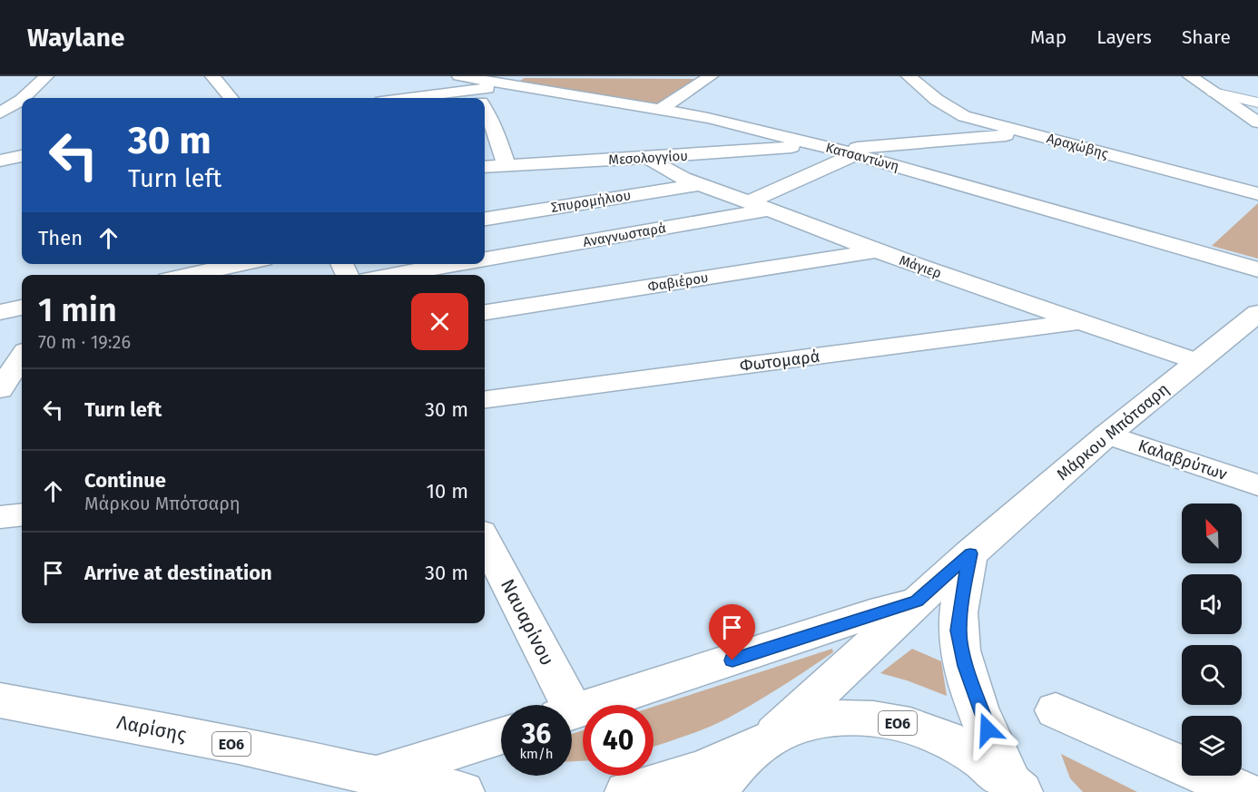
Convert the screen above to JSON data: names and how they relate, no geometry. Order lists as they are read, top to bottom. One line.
{"streets":{"street":["Αραχώβης","Κατσαντώνη","Μεσολογγίου","Σπυρομήλιου","Αναγνωσταρά","Μάγιερ","Φαβιέρου","Φωτομαρά","Μάρκου Μπότσαρη","Καλαβρύτων","Ναυαρίνου","ΕΟ6","Λαρίσης"]},"crossings":[["Αραχώβης","Αναγνωσταρά"],["Κατσαντώνη","Μεσολογγίου"],["Κατσαντώνη","Αναγνωσταρά"],["Μεσολογγίου","Μάγιερ"],["Σπυρομήλιου","Μάγιερ"],["Αναγνωσταρά","Μάγιερ"],["Μάγιερ","Φαβιέρου"],["Μάγιερ","Φωτομαρά"],["Μάγιερ","Μάρκου Μπότσαρη"],["Μάρκου Μπότσαρη","Καλαβρύτων"],["Μάρκου Μπότσαρη","ΕΟ6"]],"north":"top left","page":{"header":"Waylane","nav":["Map","Layers","Share"],"turn":["30 m","Turn left"],"then":"Then","heading":["1 min","70 m · 19:26"],"list":[{"name":"Turn left","value":"30 m"},{"name":"Continue","note":"Μάρκου Μπότσαρη","value":"10 m"},{"name":"Arrive at destination","value":"30 m"}],"speed":"36 km/h","limit":"40"}}
